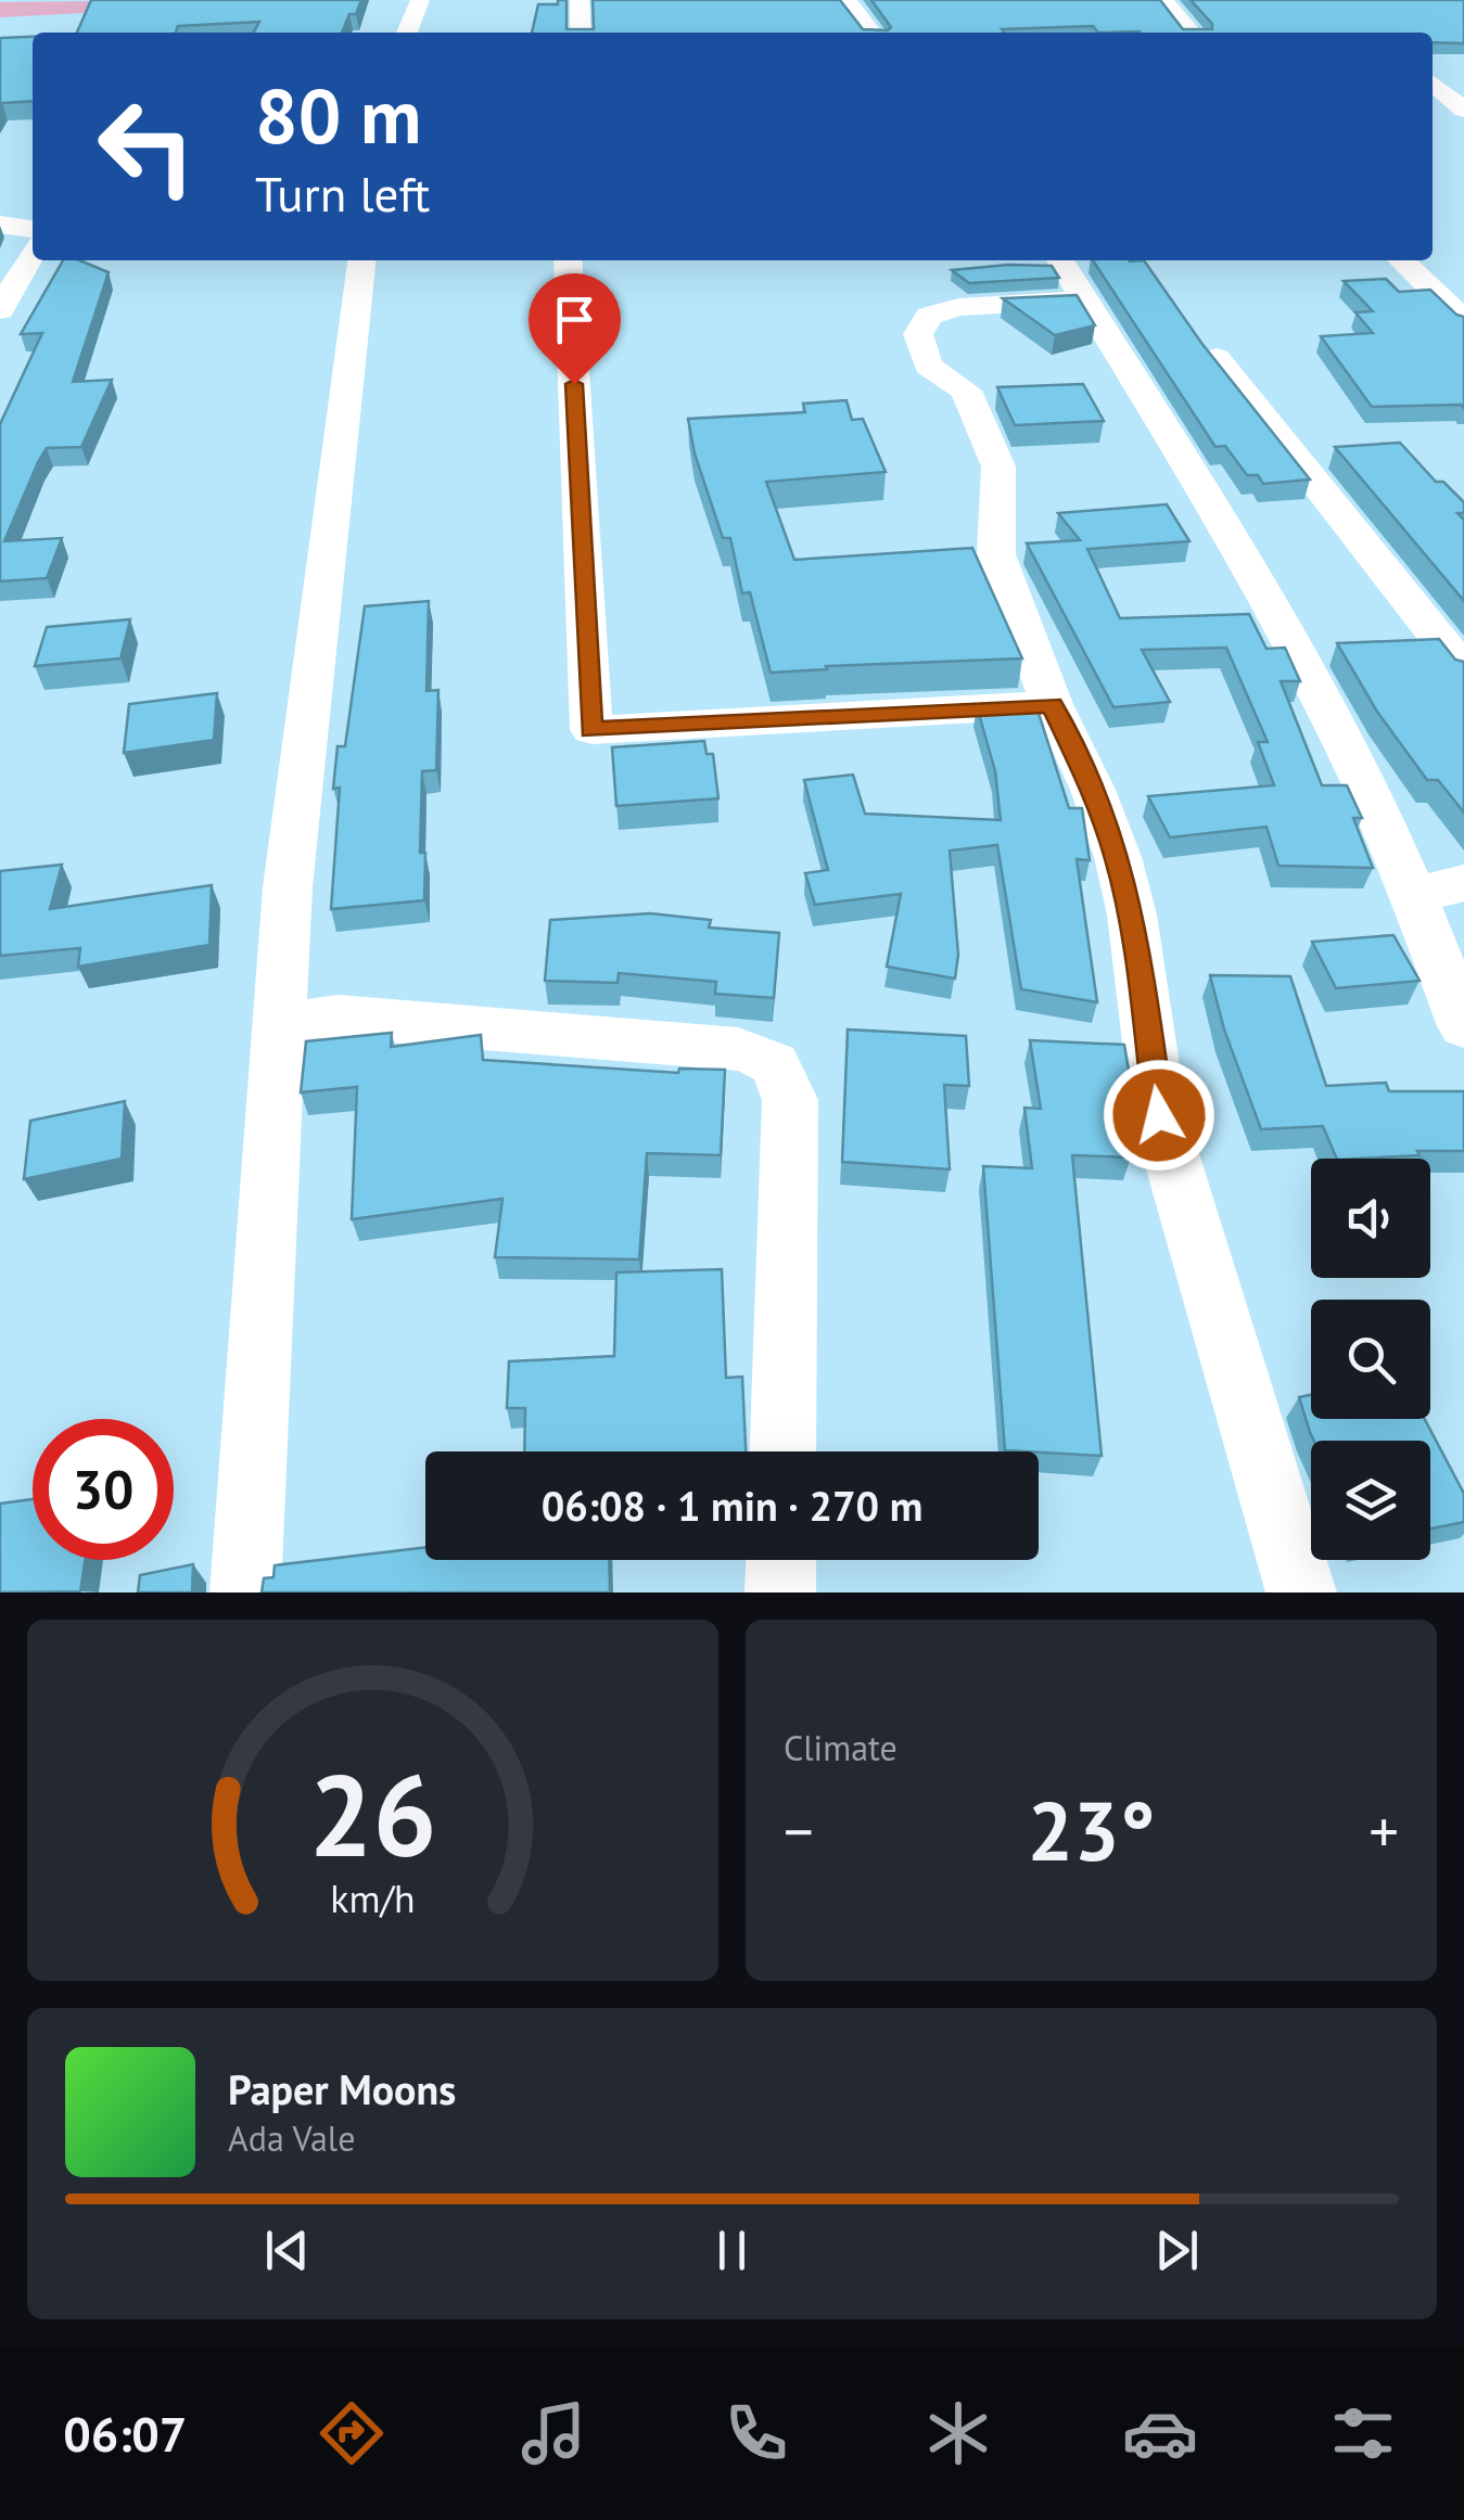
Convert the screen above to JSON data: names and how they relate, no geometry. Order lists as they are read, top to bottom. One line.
{"page":{"turn":["80 m","Turn left"],"limit":"30","trip":"06:08 · 1 min · 270 m","tile":"Climate","heat":["−","23°","+"],"song":["Paper Moons","Ada Vale"],"tabs":"06:07","gauge":["26","km/h"]}}
